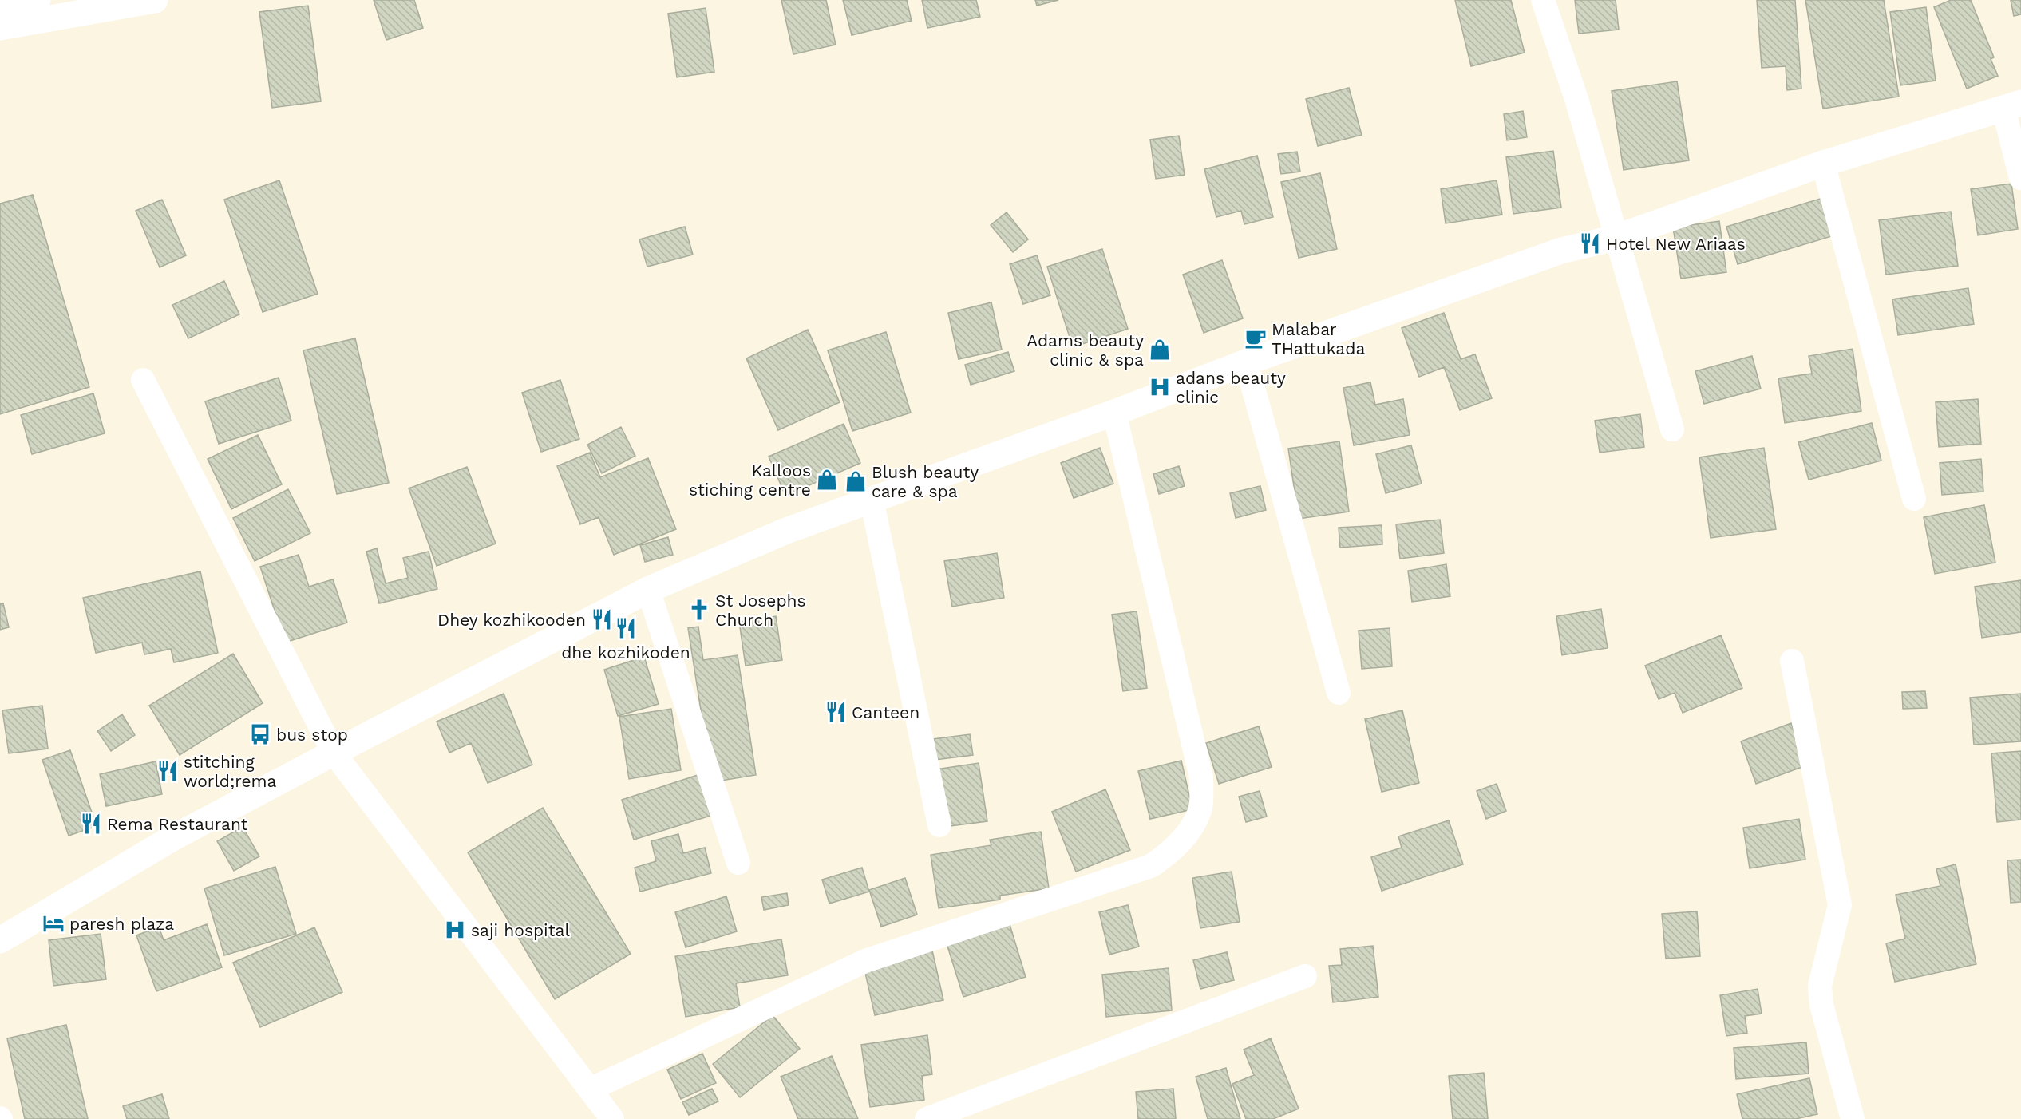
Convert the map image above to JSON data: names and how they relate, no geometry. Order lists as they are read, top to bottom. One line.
{"places":{"restaurant":["Hotel New Ariaas","Dhey kozhikooden","dhe kozhikoden","Canteen","stitching world;rema","Rema Restaurant"],"cafe":["Malabar THattukada"],"shop":["Adams beauty clinic & spa","Kalloos stiching centre","Blush beauty care & spa"],"hospital":["adans beauty clinic","saji hospital"],"church":["St Josephs Church"],"bus stop":["bus stop"],"hotel":["paresh plaza"]}}
